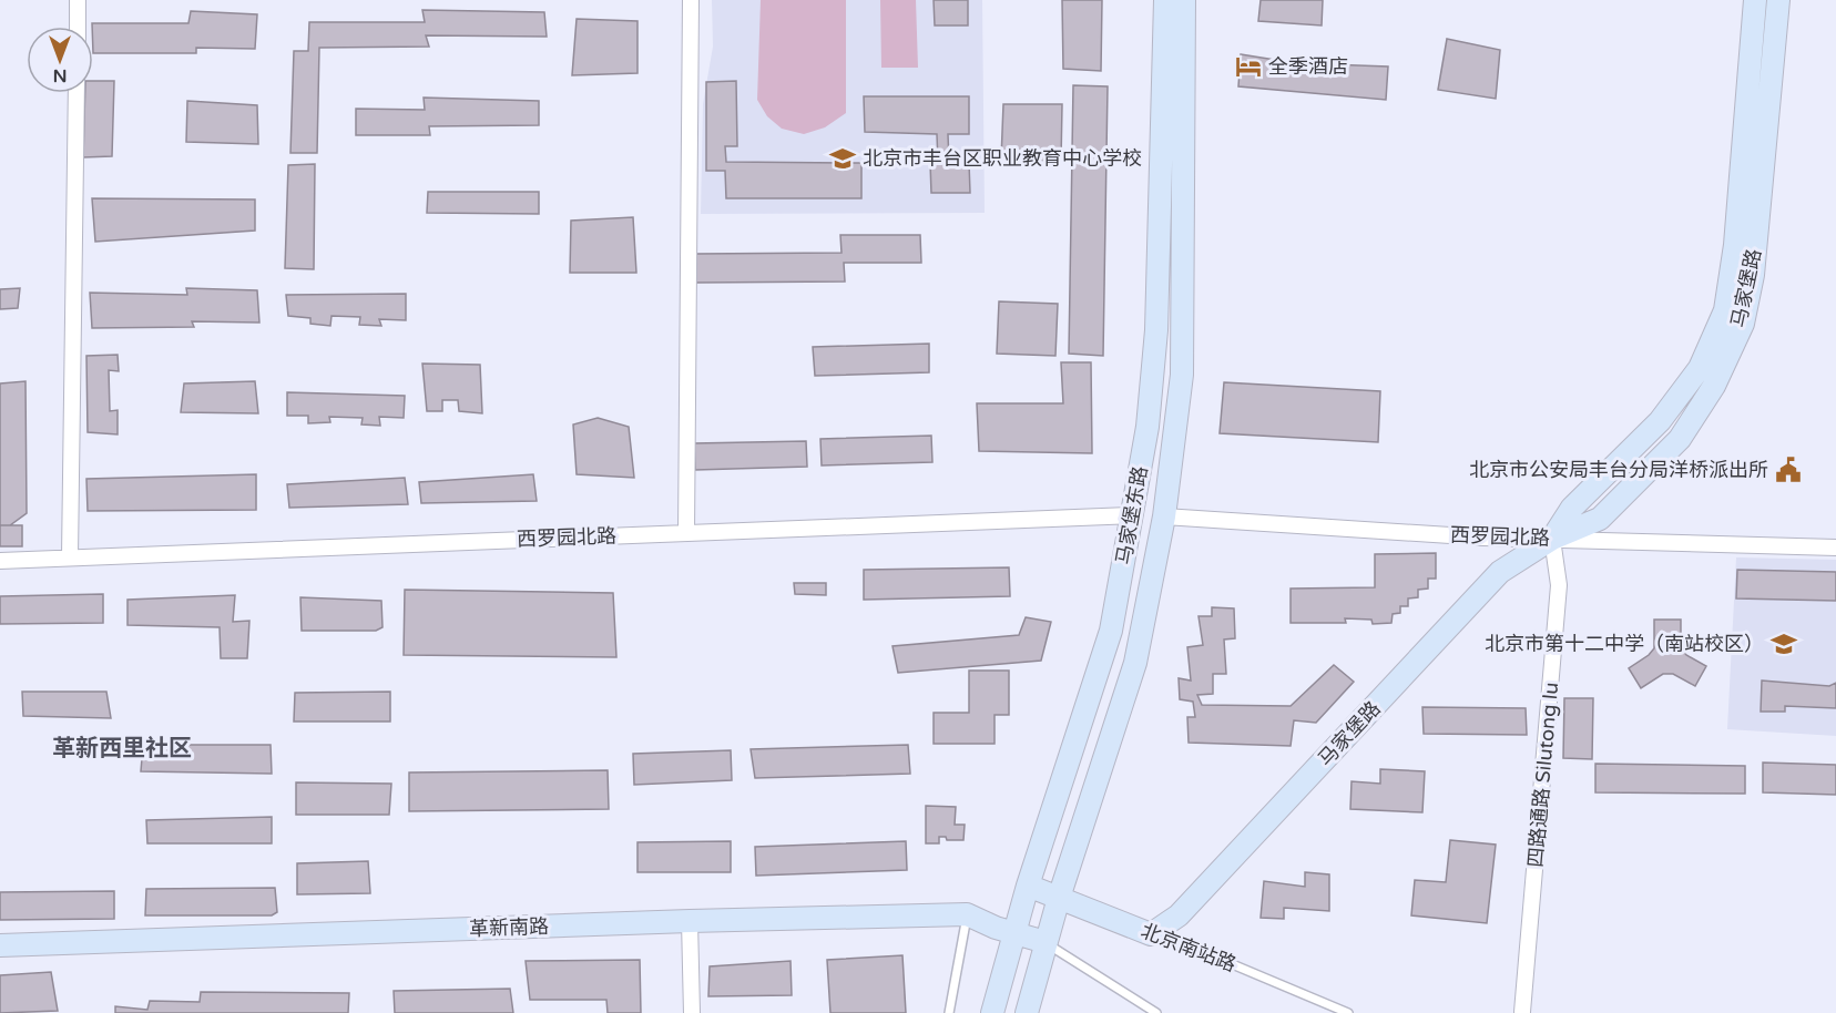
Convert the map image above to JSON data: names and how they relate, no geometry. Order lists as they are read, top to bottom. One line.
{"streets":{"street":["马家堡路","马家堡东路","西罗园北路","四路通路 Silutong lu","革新南路","北京南站路"]},"crossings":[["马家堡路","西罗园北路"],["马家堡路","四路通路 Silutong lu"],["马家堡路","北京南站路"],["马家堡东路","西罗园北路"],["马家堡东路","革新南路"],["马家堡东路","北京南站路"],["西罗园北路","四路通路 Silutong lu"]],"districts":["革新西里社区"],"places":{"hotel":["全季酒店"],"school or university":["北京市丰台区职业教育中心学校","北京市第十二中学（南站校区）"],"public building":["北京市公安局丰台分局洋桥派出所"]},"north":"bottom"}
